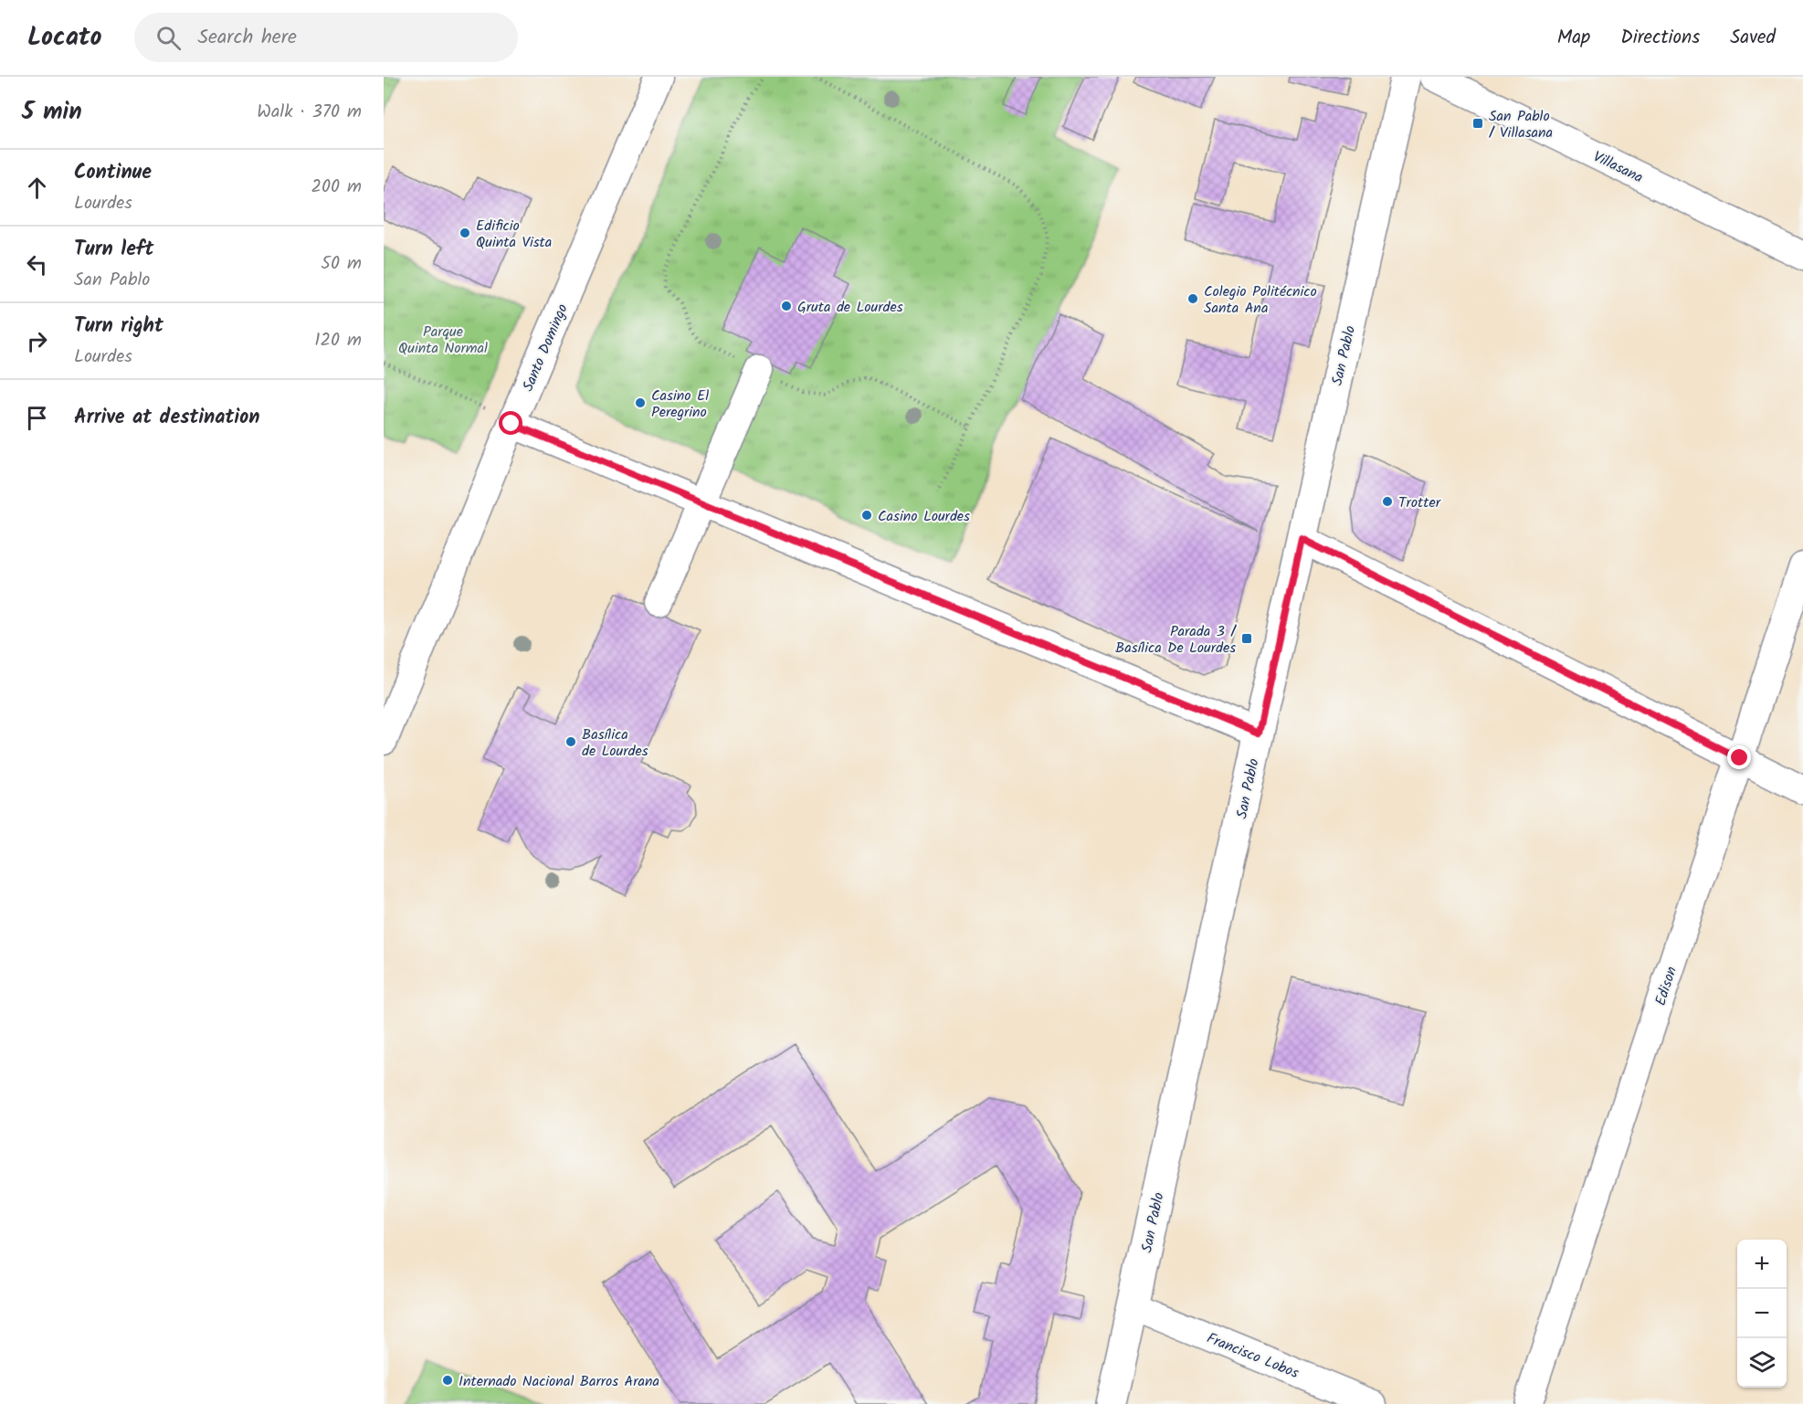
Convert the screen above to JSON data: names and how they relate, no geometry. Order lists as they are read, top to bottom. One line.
{"streets":{"main road":["San Pablo"],"street":["Villasana","Santo Domingo","Edison","Francisco Lobos"]},"crossings":[["San Pablo","Francisco Lobos"]],"parks":["Parque Quinta Normal"],"places":{"transit":["San Pablo / Villasana","Parada 3 / Basílica De Lourdes"],"other":["Edificio Quinta Vista","Colegio Politécnico Santa Ana","Gruta de Lourdes","Casino El Peregrino","Trotter","Casino Lourdes","Basílica de Lourdes","Internado Nacional Barros Arana"]},"page":{"header":"Locato","search":"Search here","nav":["Map","Directions","Saved"],"heading":["5 min","Walk · 370 m"],"list":[["Continue","Lourdes","200 m"],["Turn left","San Pablo","50 m"],["Turn right","Lourdes","120 m"],"Arrive at destination"],"map_buttons":["+","−"]}}
